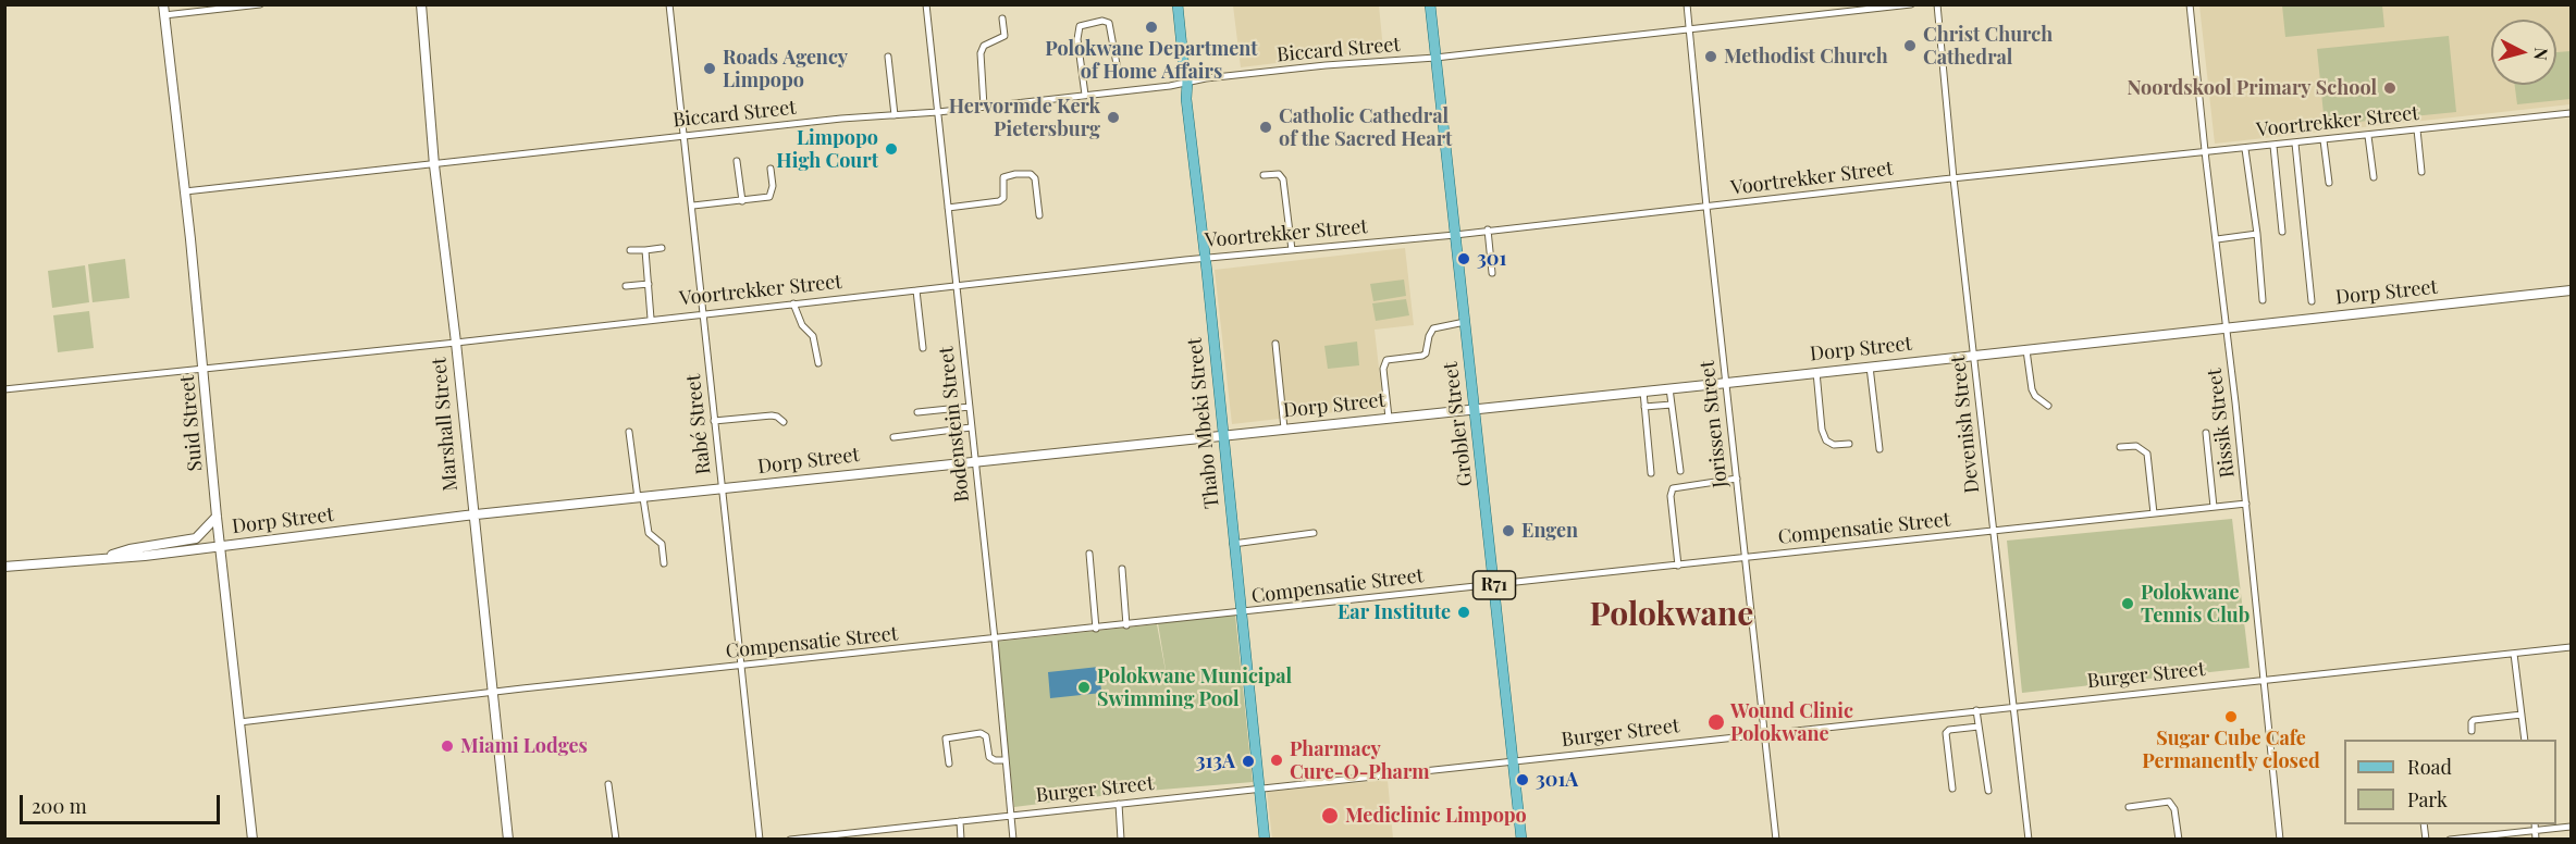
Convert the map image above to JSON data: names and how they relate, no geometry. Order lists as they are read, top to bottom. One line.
{"streets":{"main road":["Thabo Mbeki Street","Grobler Street","R71"],"street":["Biccard Street","Voortrekker Street","Dorp Street","Suid Street","Rissik Street","Marshall Street","Rabé Street","Bodenstein Street","Jorissen Street","Devenish Street","Compensatie Street","Burger Street"]},"crossings":[["Biccard Street","Suid Street"],["Biccard Street","Thabo Mbeki Street"],["Biccard Street","Marshall Street"],["Biccard Street","Rabé Street"],["Biccard Street","Bodenstein Street"],["Biccard Street","Grobler Street"],["Biccard Street","Jorissen Street"],["Voortrekker Street","Suid Street"],["Voortrekker Street","Thabo Mbeki Street"],["Voortrekker Street","Rissik Street"],["Voortrekker Street","Marshall Street"],["Voortrekker Street","Rabé Street"],["Voortrekker Street","Bodenstein Street"],["Voortrekker Street","Grobler Street"],["Voortrekker Street","Jorissen Street"],["Voortrekker Street","Devenish Street"],["Dorp Street","Suid Street"],["Dorp Street","Thabo Mbeki Street"],["Dorp Street","Rissik Street"],["Dorp Street","Marshall Street"],["Dorp Street","Rabé Street"],["Dorp Street","Bodenstein Street"],["Dorp Street","Grobler Street"],["Dorp Street","Jorissen Street"],["Dorp Street","Devenish Street"],["Suid Street","Compensatie Street"],["Thabo Mbeki Street","Compensatie Street"],["Thabo Mbeki Street","Burger Street"],["Rissik Street","Compensatie Street"],["Rissik Street","Burger Street"],["Marshall Street","Compensatie Street"],["Rabé Street","Compensatie Street"],["Bodenstein Street","Compensatie Street"],["Bodenstein Street","Burger Street"],["Grobler Street","Compensatie Street"],["Grobler Street","Burger Street"],["Jorissen Street","Compensatie Street"],["Jorissen Street","Burger Street"],["Devenish Street","Compensatie Street"],["Devenish Street","Burger Street"]],"districts":["Polokwane"],"places":["Polokwane Department of Home Affairs","Christ Church Cathedral","Methodist Church","Roads Agency Limpopo","Noordskool Primary School","Hervormde Kerk Pietersburg","Catholic Cathedral of the Sacred Heart","Limpopo High Court","301","Engen","Polokwane Tennis Club","Ear Institute","Polokwane Municipal Swimming Pool","Sugar Cube Cafe Permanently closed","Wound Clinic Polokwane","Miami Lodges","Pharmacy Cure-O-Pharm","313A","301A","Mediclinic Limpopo"],"legend":["Road","Park"],"scale_bar":"200 m","north":"right"}
